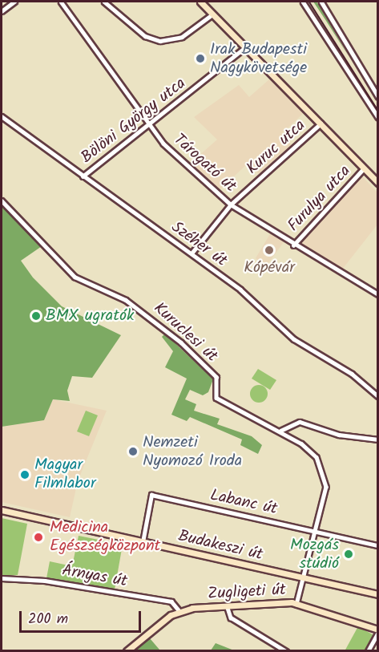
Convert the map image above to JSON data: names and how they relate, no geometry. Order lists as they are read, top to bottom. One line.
{"streets":{"main road":["Budakeszi út","Zugligeti út"],"street":["Bölöni György utca","Kuruc utca","Tárogató út","Furulya utca","Széher út","Kuruclesi út","Labanc út","Árnyas út"]},"crossings":[["Bölöni György utca","Tárogató út"],["Bölöni György utca","Széher út"],["Kuruc utca","Tárogató út"],["Kuruc utca","Széher út"],["Tárogató út","Furulya utca"],["Kuruclesi út","Labanc út"],["Kuruclesi út","Budakeszi út"],["Kuruclesi út","Zugligeti út"],["Labanc út","Budakeszi út"],["Árnyas út","Zugligeti út"]],"places":["Irak Budapesti Nagykövetsége","Kópévár","BMX ugratók","Nemzeti Nyomozó Iroda","Magyar Filmlabor","Medicina Egészségközpont","Mozgás stúdió"],"scale_bar":"200 m"}
